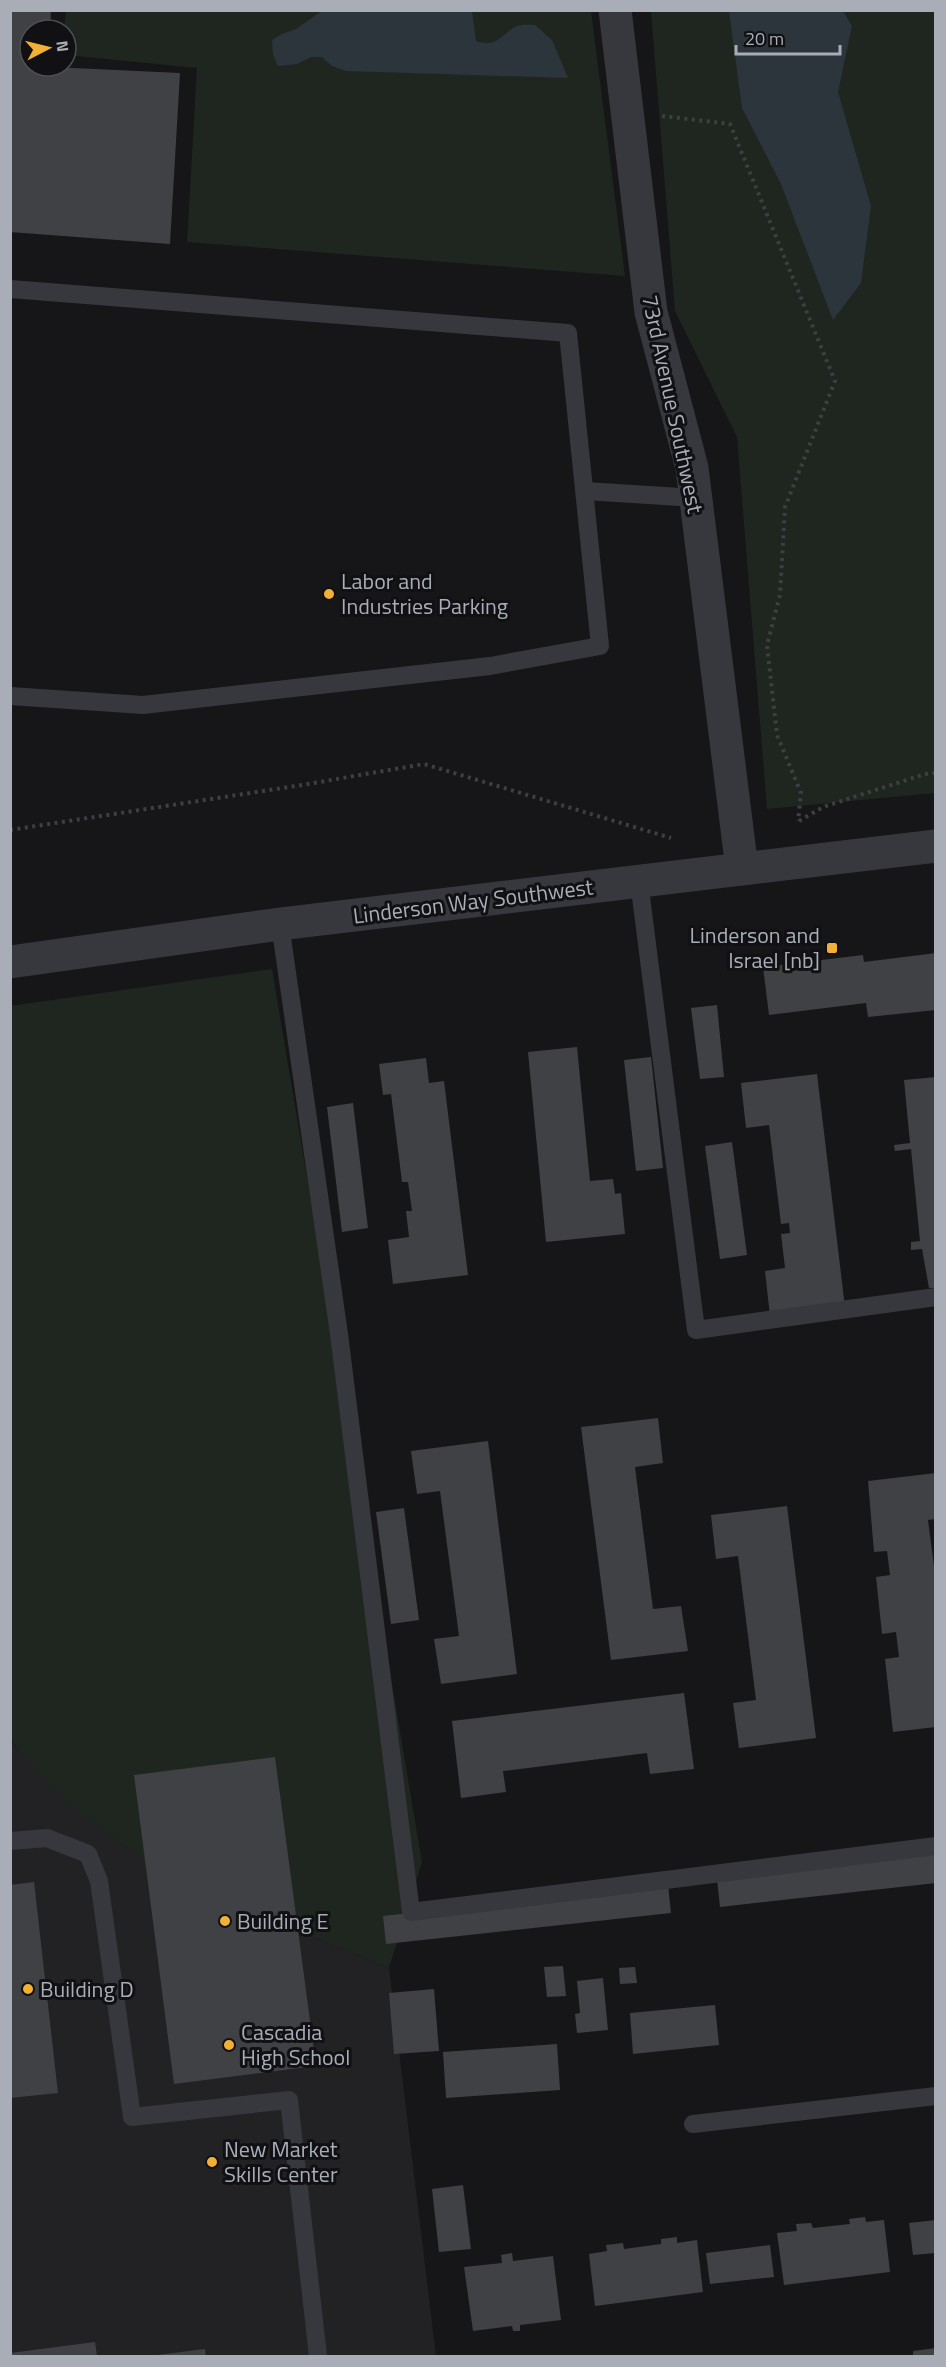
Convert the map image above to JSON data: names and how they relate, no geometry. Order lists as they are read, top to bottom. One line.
{"streets":{"street":["73rd Avenue Southwest","Linderson Way Southwest"]},"crossings":[["73rd Avenue Southwest","Linderson Way Southwest"]],"places":{"other":["Labor and Industries Parking","Building E","Building D","Cascadia High School","New Market Skills Center"],"transit":["Linderson and Israel [nb]"]},"scale_bar":"20 m","north":"right"}
